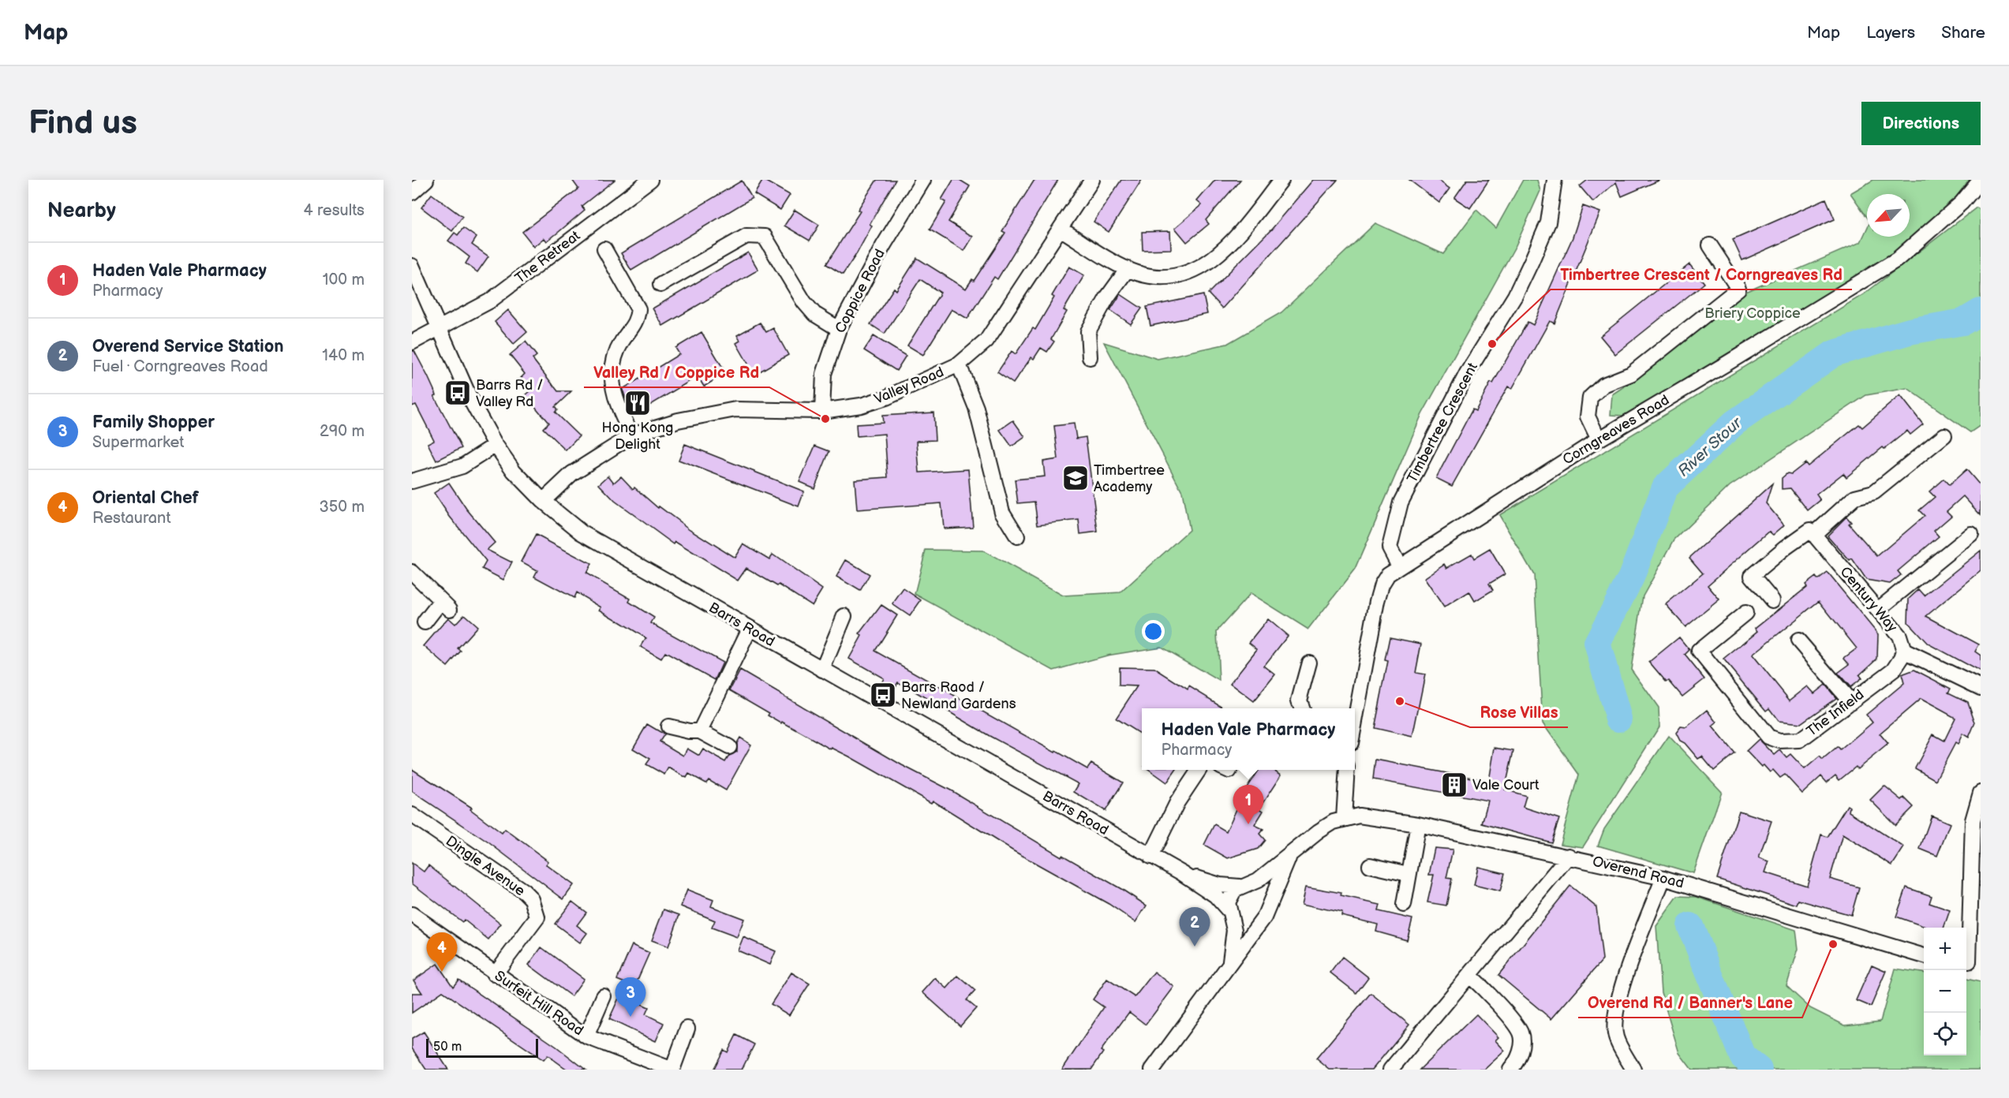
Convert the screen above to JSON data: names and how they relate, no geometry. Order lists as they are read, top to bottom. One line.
{"streets":{"street":["The Retreat","Coppice Road","Valley Road","Timbertree Crescent","Corngreaves Road","Century Way","Barrs Road","The Infield","Dingle Avenue","Overend Road","Surfeit Hill Road"]},"crossings":[["The Retreat","Barrs Road"],["Coppice Road","Valley Road"],["Valley Road","Barrs Road"],["Timbertree Crescent","Corngreaves Road"],["Century Way","The Infield"],["Dingle Avenue","Surfeit Hill Road"]],"water":["River Stour"],"parks":["Briery Coppice"],"places":{"other":["Timbertree Crescent / Corngreaves Rd","Valley Rd / Coppice Rd","Rose Villas","Overend Rd / Banner's Lane"],"bus stop":["Barrs Rd / Valley Rd","Barrs Raod / Newland Gardens"],"restaurant":["Hong Kong Delight"],"school or university":["Timbertree Academy"],"building":["Vale Court"]},"scale_bar":"50 m","north":"bottom left","page":{"header":"Map","nav":["Map","Layers","Share"],"buttons":"Directions","title":"Find us","heading":["Nearby","4 results"],"list":[{"mark":"1","name":"Haden Vale Pharmacy","note":"Pharmacy","value":"100 m"},{"mark":"2","name":"Overend Service Station","note":"Fuel · Corngreaves Road","value":"140 m"},{"mark":"3","name":"Family Shopper","note":"Supermarket","value":"290 m"},{"mark":"4","name":"Oriental Chef","note":"Restaurant","value":"350 m"}],"popup":["Haden Vale Pharmacy","Pharmacy"],"pins":["1","2","4","3"],"map_buttons":["+","−"],"scale":"50 m"}}
